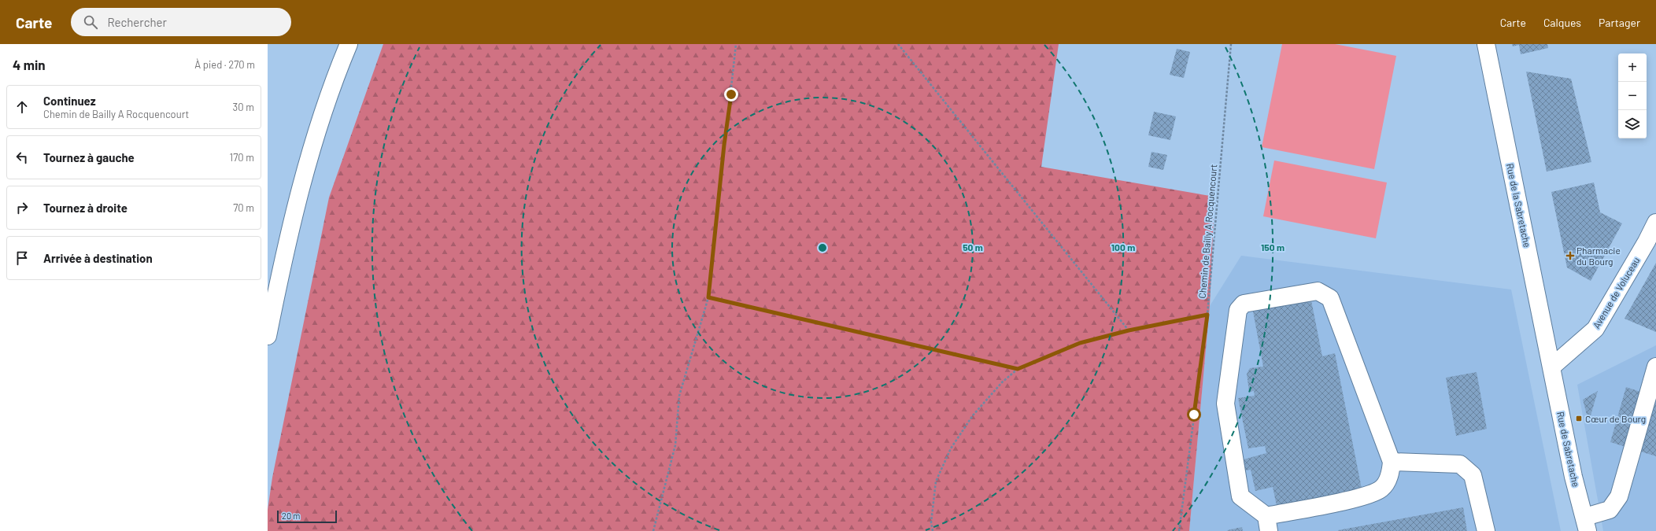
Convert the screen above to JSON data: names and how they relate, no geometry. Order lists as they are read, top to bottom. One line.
{"streets":{"main road":["Rue de la Sabretache","Avenue de Voluceau","Rue de Sabretache"],"path":["Chemin de Bailly A Rocquencourt"]},"crossings":[["Rue de la Sabretache","Avenue de Voluceau"],["Rue de la Sabretache","Rue de Sabretache"],["Avenue de Voluceau","Rue de Sabretache"]],"places":{"health":["Pharmacie du Bourg"],"transit":["Cœur de Bourg"]},"scale_bar":"20 m","page":{"header":"Carte","search":"Rechercher","nav":["Carte","Calques","Partager"],"heading":["4 min","À pied · 270 m"],"map_buttons":["+","−"],"list":[["Continuez","Chemin de Bailly A Rocquencourt","30 m"],["Tournez à gauche","170 m"],["Tournez à droite","70 m"],"Arrivée à destination"],"scale":"20 m"},"rings":["50 m","100 m","150 m"]}
